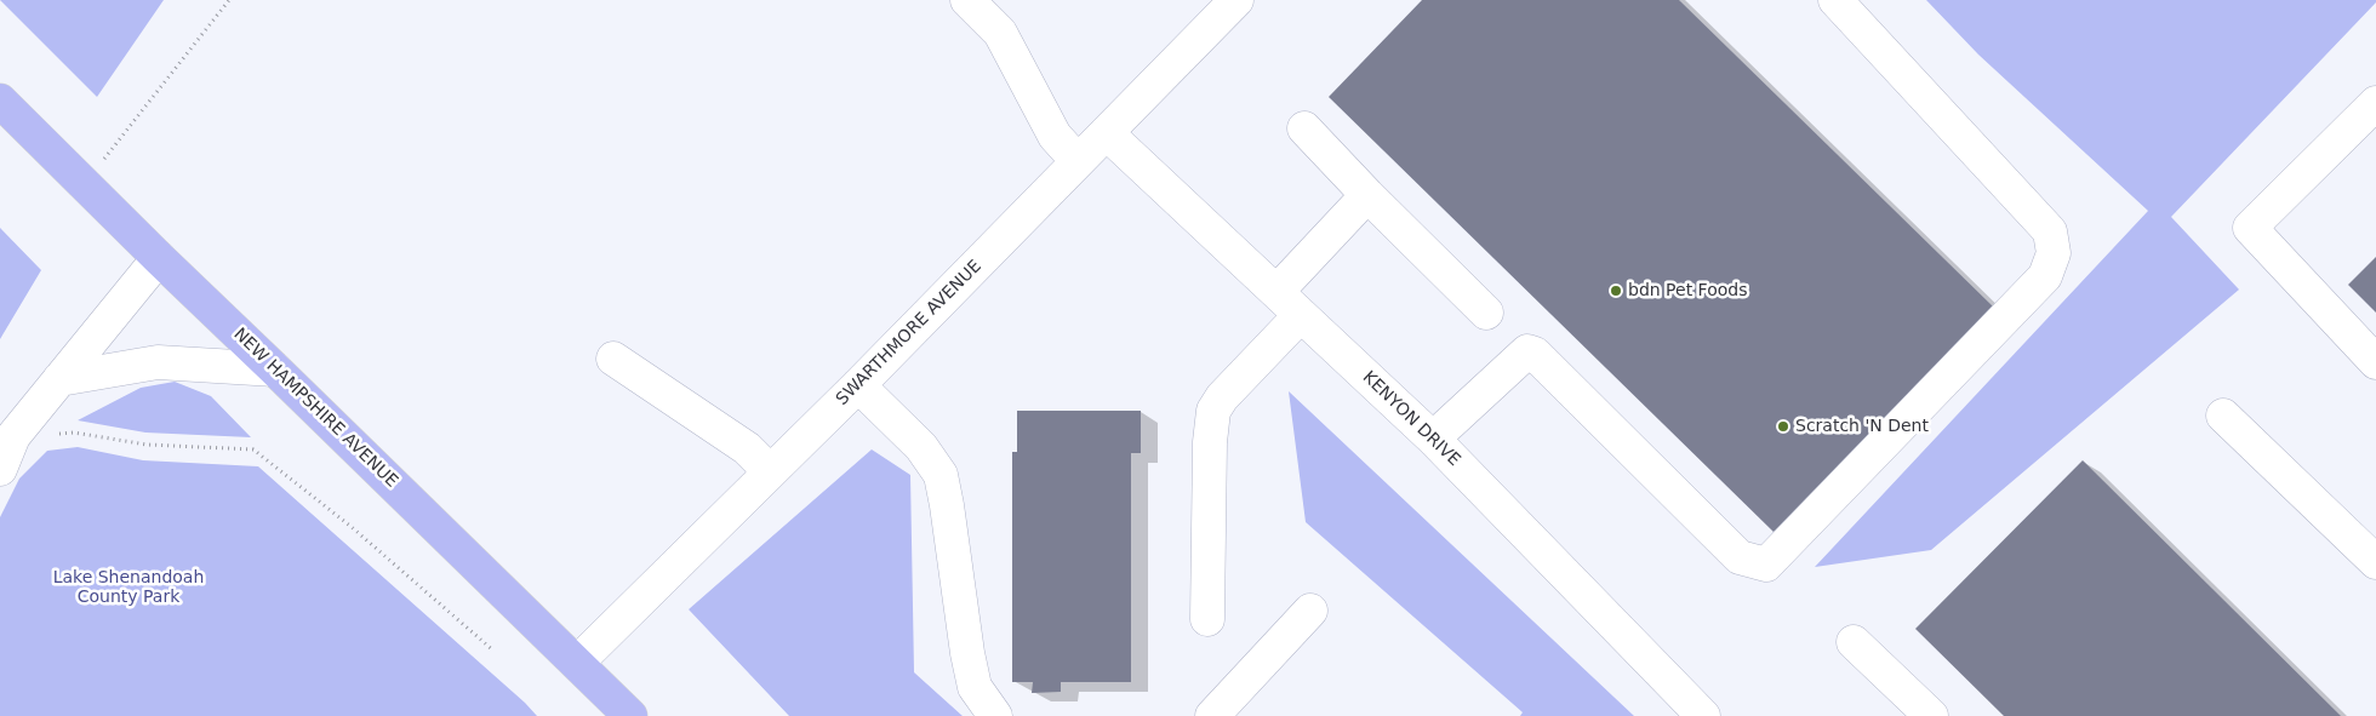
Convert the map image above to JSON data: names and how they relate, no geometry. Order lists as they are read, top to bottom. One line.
{"streets":{"main road":["NEW HAMPSHIRE AVENUE"],"street":["SWARTHMORE AVENUE","KENYON DRIVE"]},"crossings":[["SWARTHMORE AVENUE","NEW HAMPSHIRE AVENUE"],["SWARTHMORE AVENUE","KENYON DRIVE"]],"parks":["Lake Shenandoah County Park"],"places":["bdn Pet Foods","Scratch 'N Dent"]}
